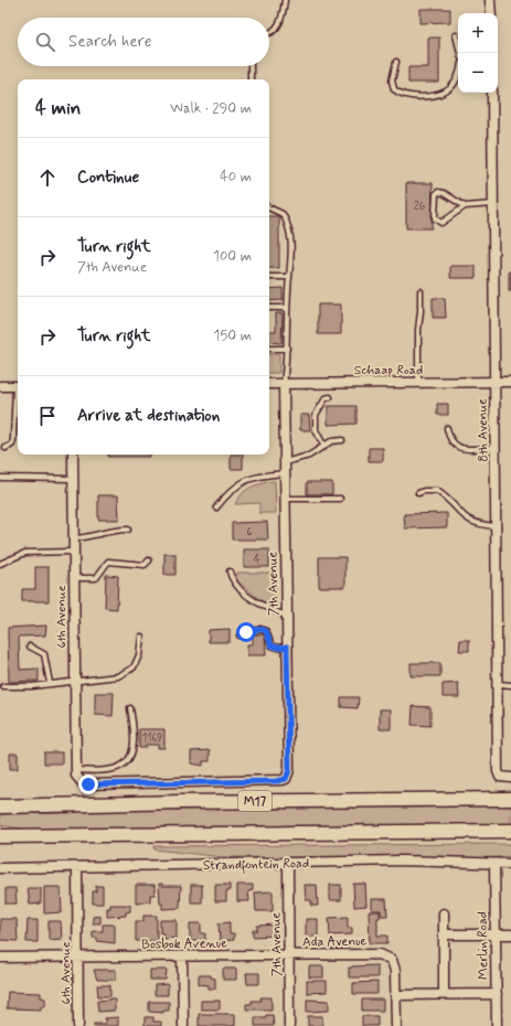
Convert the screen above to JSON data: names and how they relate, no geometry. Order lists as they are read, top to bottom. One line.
{"streets":{"main road":["M17"],"street":["Schaap Road","8th Avenue","7th Avenue","6th Avenue","Strandfontein Road","Ada Avenue","Bosbok Avenue","Merlin Road"]},"crossings":[["Schaap Road","8th Avenue"],["Schaap Road","7th Avenue"],["7th Avenue","6th Avenue"],["7th Avenue","Strandfontein Road"],["7th Avenue","Ada Avenue"],["7th Avenue","Bosbok Avenue"],["6th Avenue","Strandfontein Road"],["6th Avenue","Bosbok Avenue"],["Strandfontein Road","Merlin Road"],["Ada Avenue","Bosbok Avenue"]],"house_numbers":["26","6","4","1169"],"page":{"map_buttons":["+","−"],"search":"Search here","heading":["4 min","Walk · 290 m"],"list":[["Continue","40 m"],["Turn right","7th Avenue","100 m"],["Turn right","150 m"],"Arrive at destination"]}}
